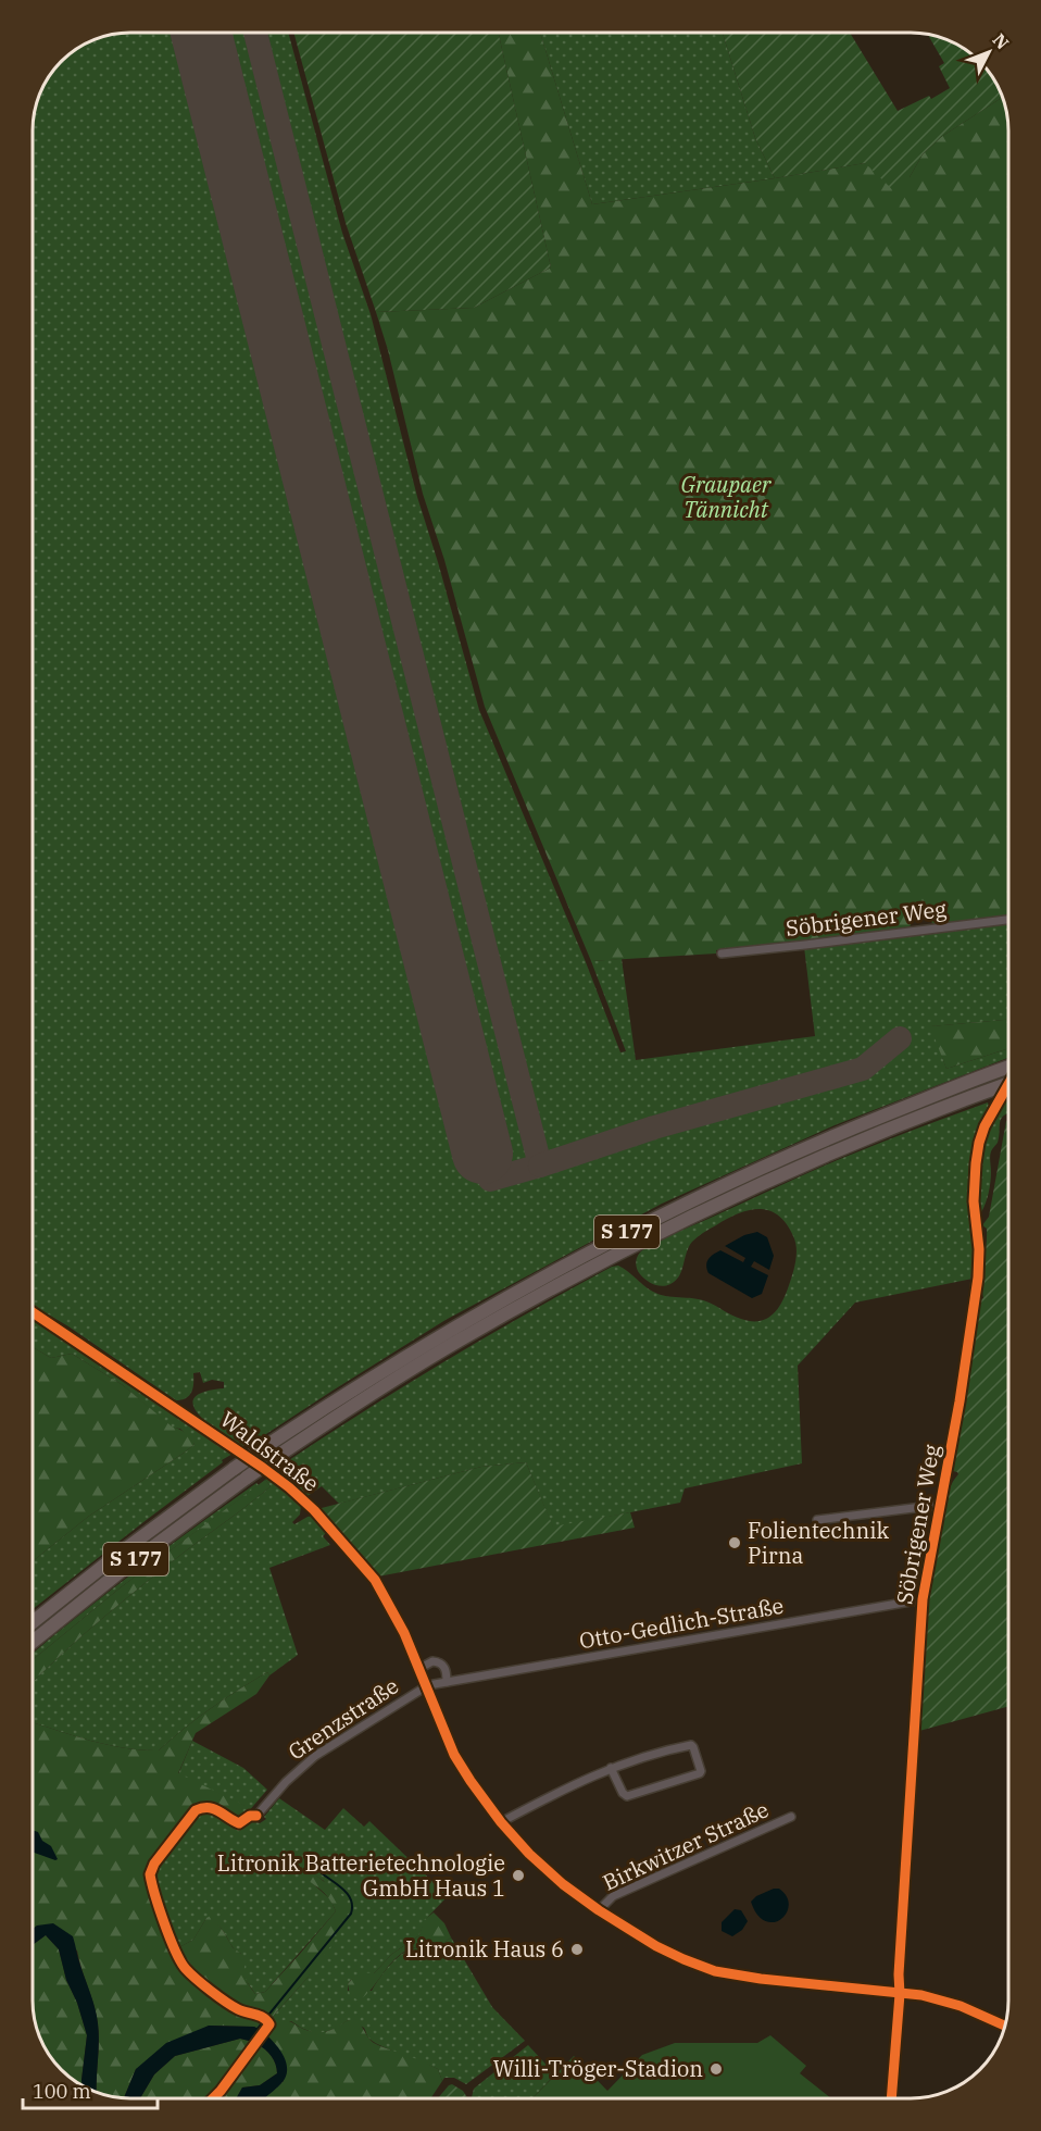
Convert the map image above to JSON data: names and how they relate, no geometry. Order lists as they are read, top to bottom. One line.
{"streets":{"highway":["S 177"],"street":["Söbrigener Weg","Waldstraße","Otto-Gedlich-Straße","Grenzstraße","Birkwitzer Straße"]},"crossings":[["Söbrigener Weg","Otto-Gedlich-Straße"],["Söbrigener Weg","Birkwitzer Straße"],["Waldstraße","Otto-Gedlich-Straße"],["Waldstraße","Grenzstraße"],["Waldstraße","Birkwitzer Straße"],["Otto-Gedlich-Straße","Grenzstraße"],["Otto-Gedlich-Straße","Birkwitzer Straße"],["Grenzstraße","Birkwitzer Straße"]],"parks":["Graupaer Tännicht"],"places":["Folientechnik Pirna","Litronik Batterietechnologie GmbH Haus 1","Litronik Haus 6","Willi-Tröger-Stadion"],"scale_bar":"100 m","north":"top right"}
